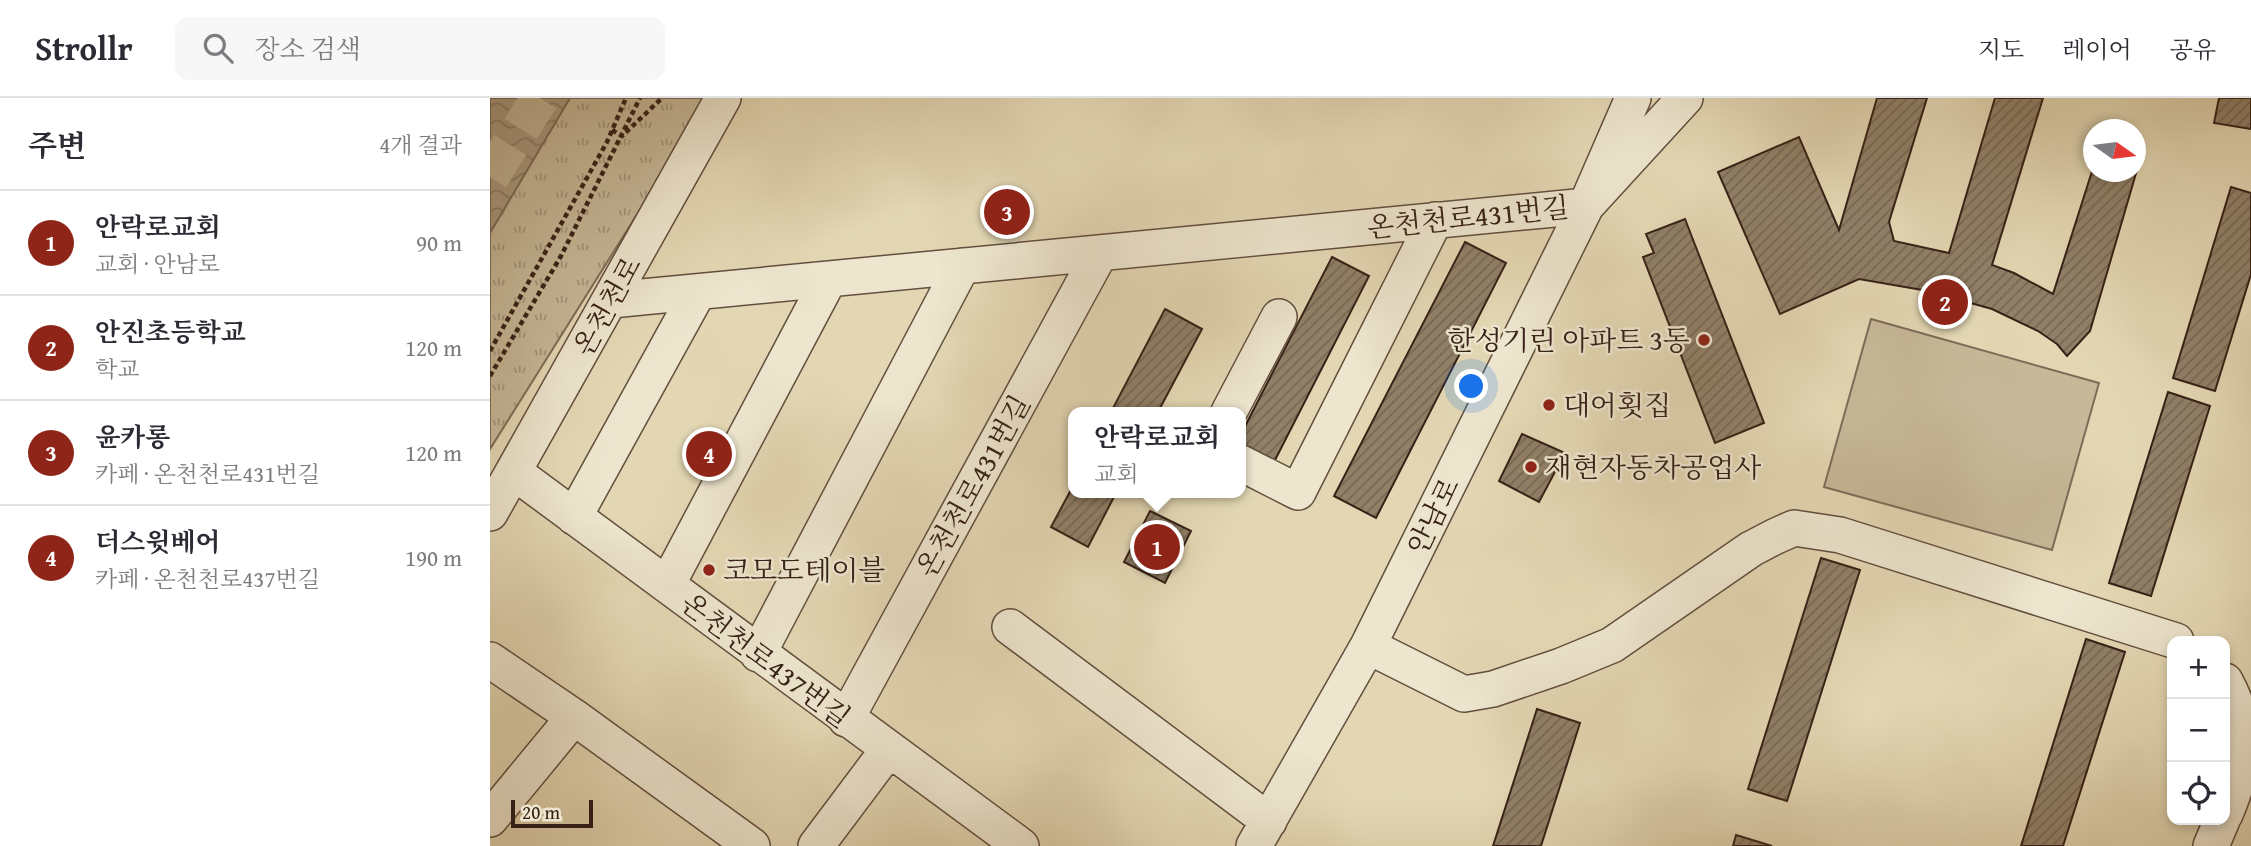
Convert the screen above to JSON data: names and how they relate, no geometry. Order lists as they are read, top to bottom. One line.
{"streets":{"street":["온천천로431번길","온천천로","안남로","온천천로437번길"]},"crossings":[["온천천로431번길","온천천로"],["온천천로431번길","안남로"],["온천천로431번길","온천천로437번길"],["온천천로","온천천로437번길"]],"places":["한성기린 아파트 3동","대어횟집","재현자동차공업사","코모도테이블"],"scale_bar":"20 m","north":"right","page":{"header":"Strollr","search":"장소 검색","nav":["지도","레이어","공유"],"heading":["주변","4개 결과"],"pins":["3","2","4","1"],"list":[{"mark":"1","name":"안락로교회","note":"교회 · 안남로","value":"90 m"},{"mark":"2","name":"안진초등학교","note":"학교","value":"120 m"},{"mark":"3","name":"윤카롱","note":"카페 · 온천천로431번길","value":"120 m"},{"mark":"4","name":"더스윗베어","note":"카페 · 온천천로437번길","value":"190 m"}],"popup":["안락로교회","교회"],"map_buttons":["+","−"],"scale":"20 m"}}
